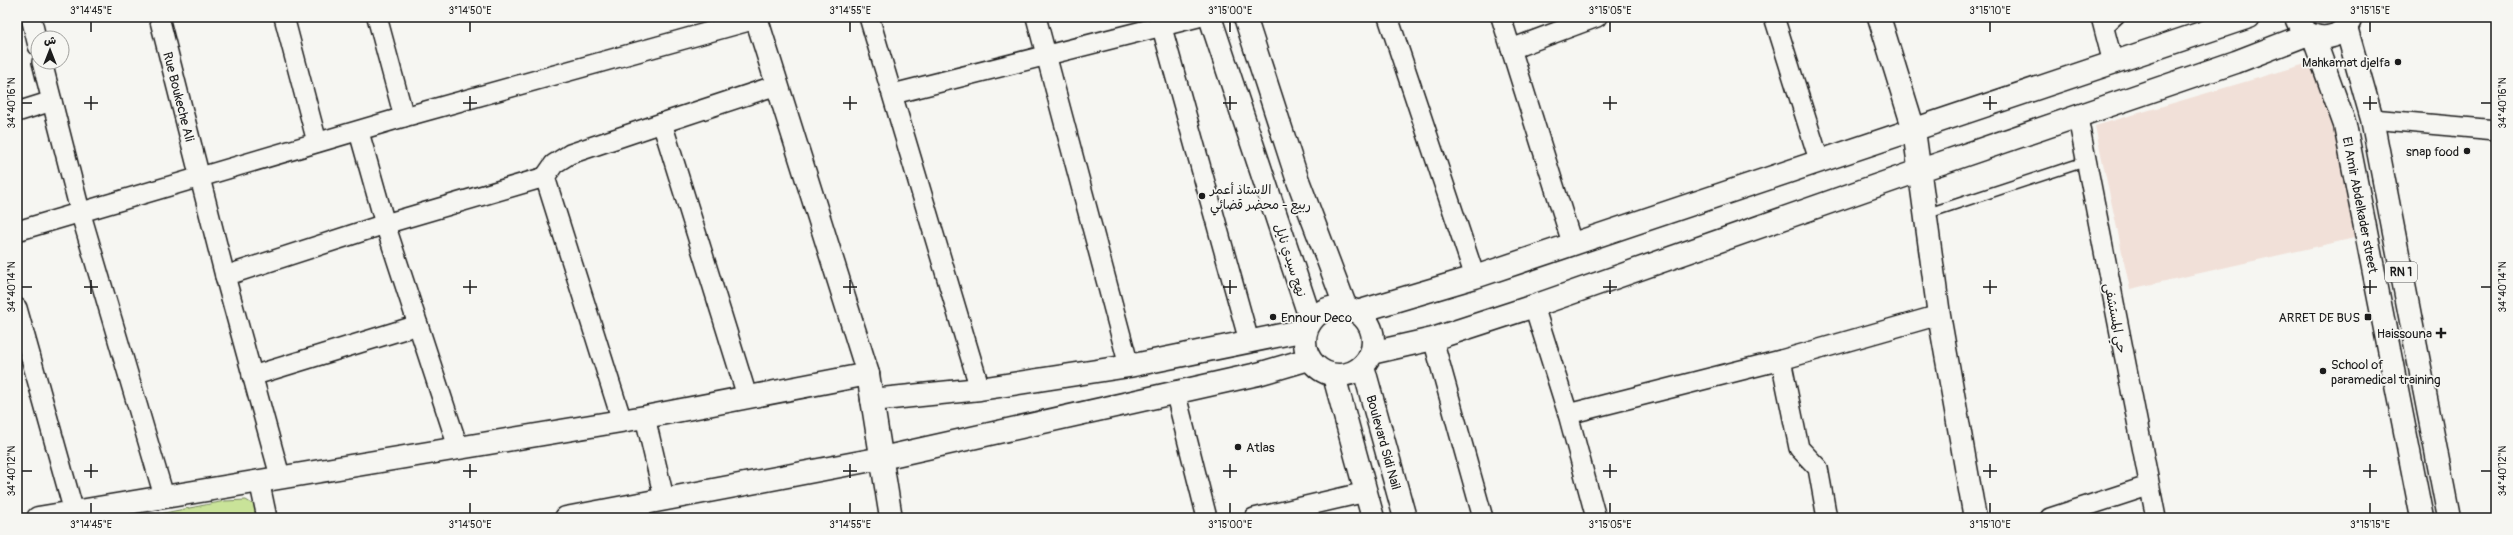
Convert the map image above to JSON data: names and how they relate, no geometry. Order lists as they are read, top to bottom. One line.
{"streets":{"street":["Rue Boukeche Ali","El Amir Abdelkader street","نهج سيدي نايل","RN 1","حي المستشفى","Boulevard Sidi Nail"]},"crossings":[["نهج سيدي نايل","Boulevard Sidi Nail"]],"places":{"other":["Mahkamat djelfa","snap food","الاستاذ أعمر ربيع - محضر قضائي","Ennour Deco","School of paramedical training","Atlas"],"transit":["ARRET DE BUS"],"health":["Haissouna"]},"north":"top","coordinates":["3°14'45\"E","3°14'50\"E","3°14'55\"E","3°15'00\"E","3°15'05\"E","3°15'10\"E","3°15'15\"E","34°40'16\"N","34°40'14\"N","34°40'12\"N"]}
